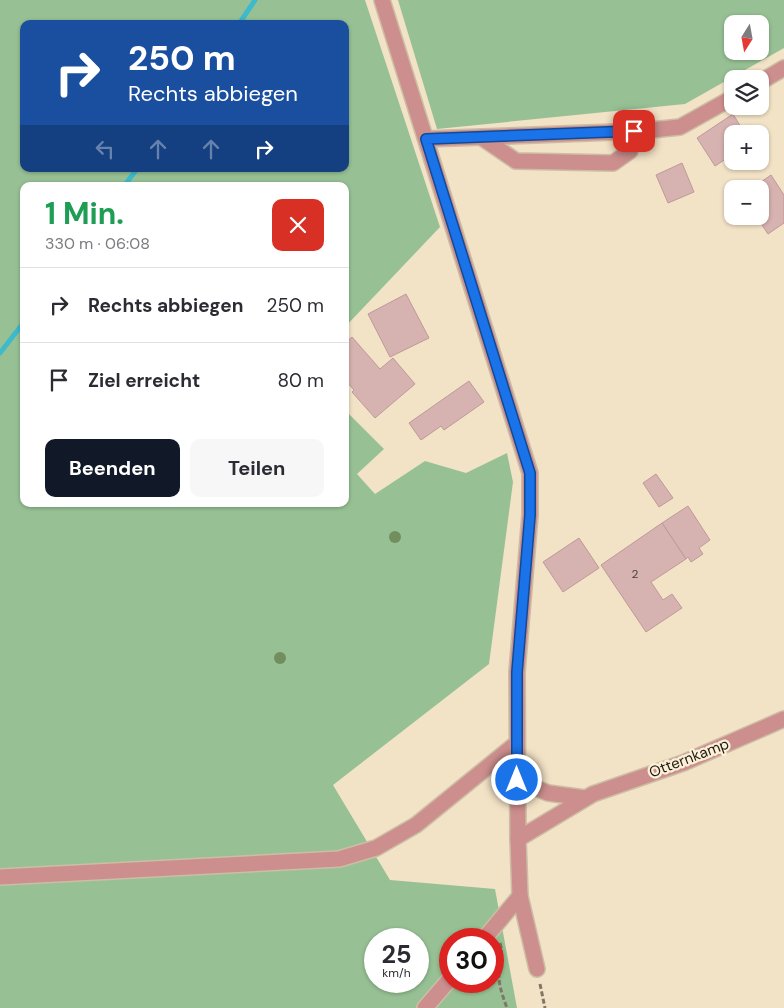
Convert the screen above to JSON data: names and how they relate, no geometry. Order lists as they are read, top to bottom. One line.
{"streets":{"street":["Otternkamp"]},"house_numbers":["2"],"north":"bottom","page":{"map_buttons":["+","−"],"turn":["250 m","Rechts abbiegen"],"heading":["1 Min.","330 m · 06:08"],"list":[{"name":"Rechts abbiegen","value":"250 m"},{"name":"Ziel erreicht","value":"80 m"}],"buttons":["Beenden","Teilen"],"speed":"25 km/h","limit":"30"}}
